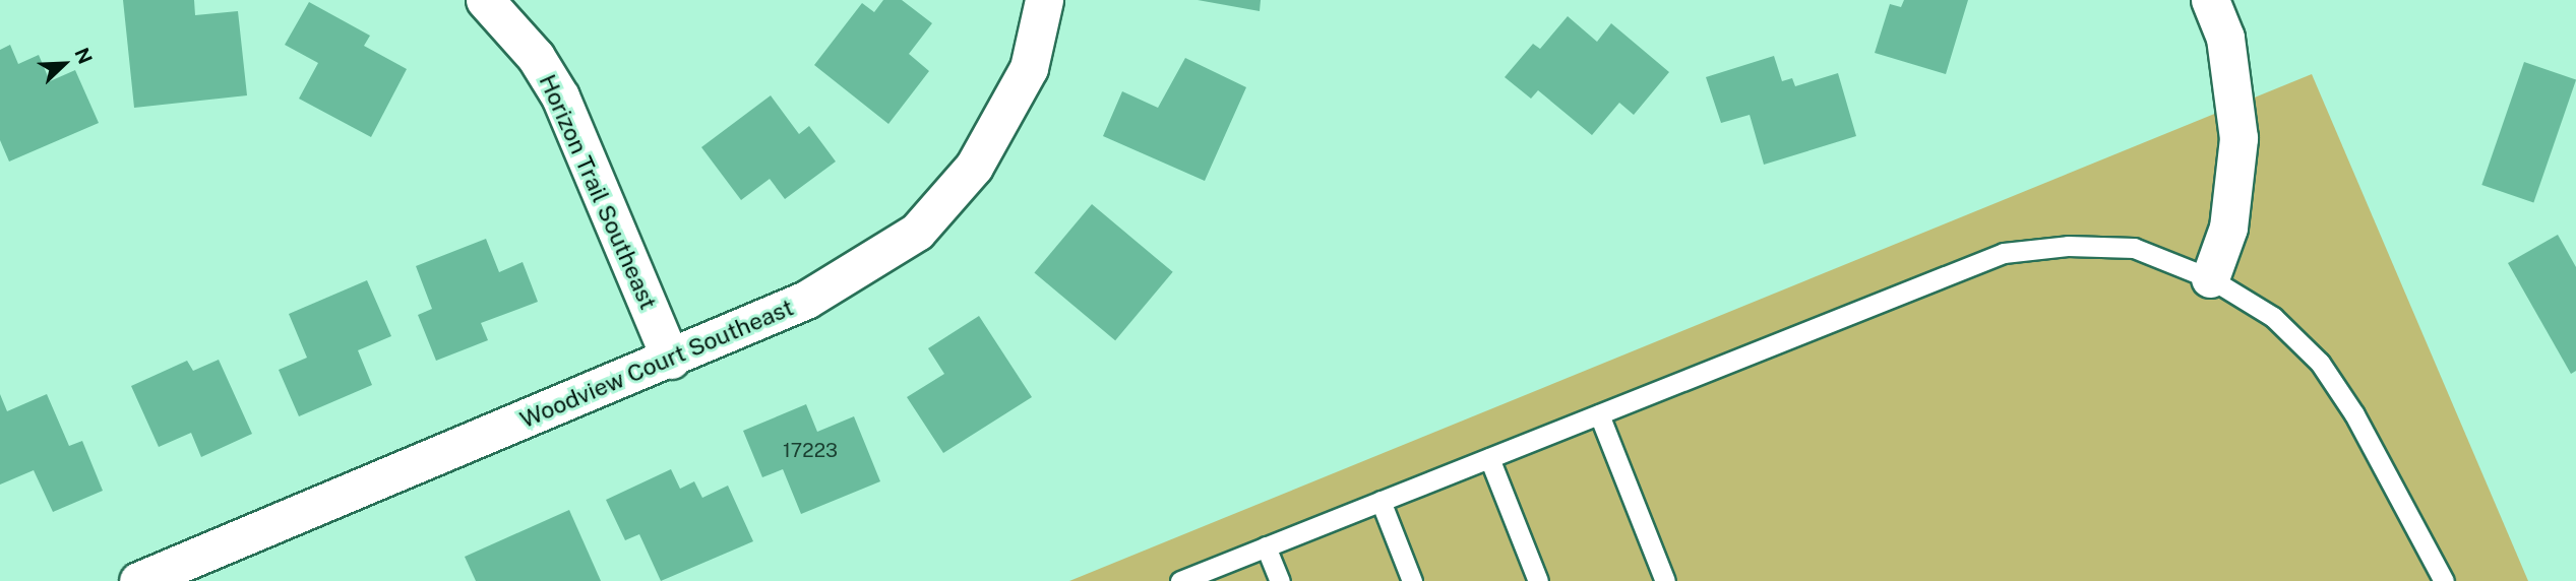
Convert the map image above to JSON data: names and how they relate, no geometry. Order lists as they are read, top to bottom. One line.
{"streets":{"street":["Horizon Trail Southeast","Woodview Court Southeast"]},"crossings":[["Horizon Trail Southeast","Woodview Court Southeast"]],"house_numbers":["17223"],"north":"top right"}
